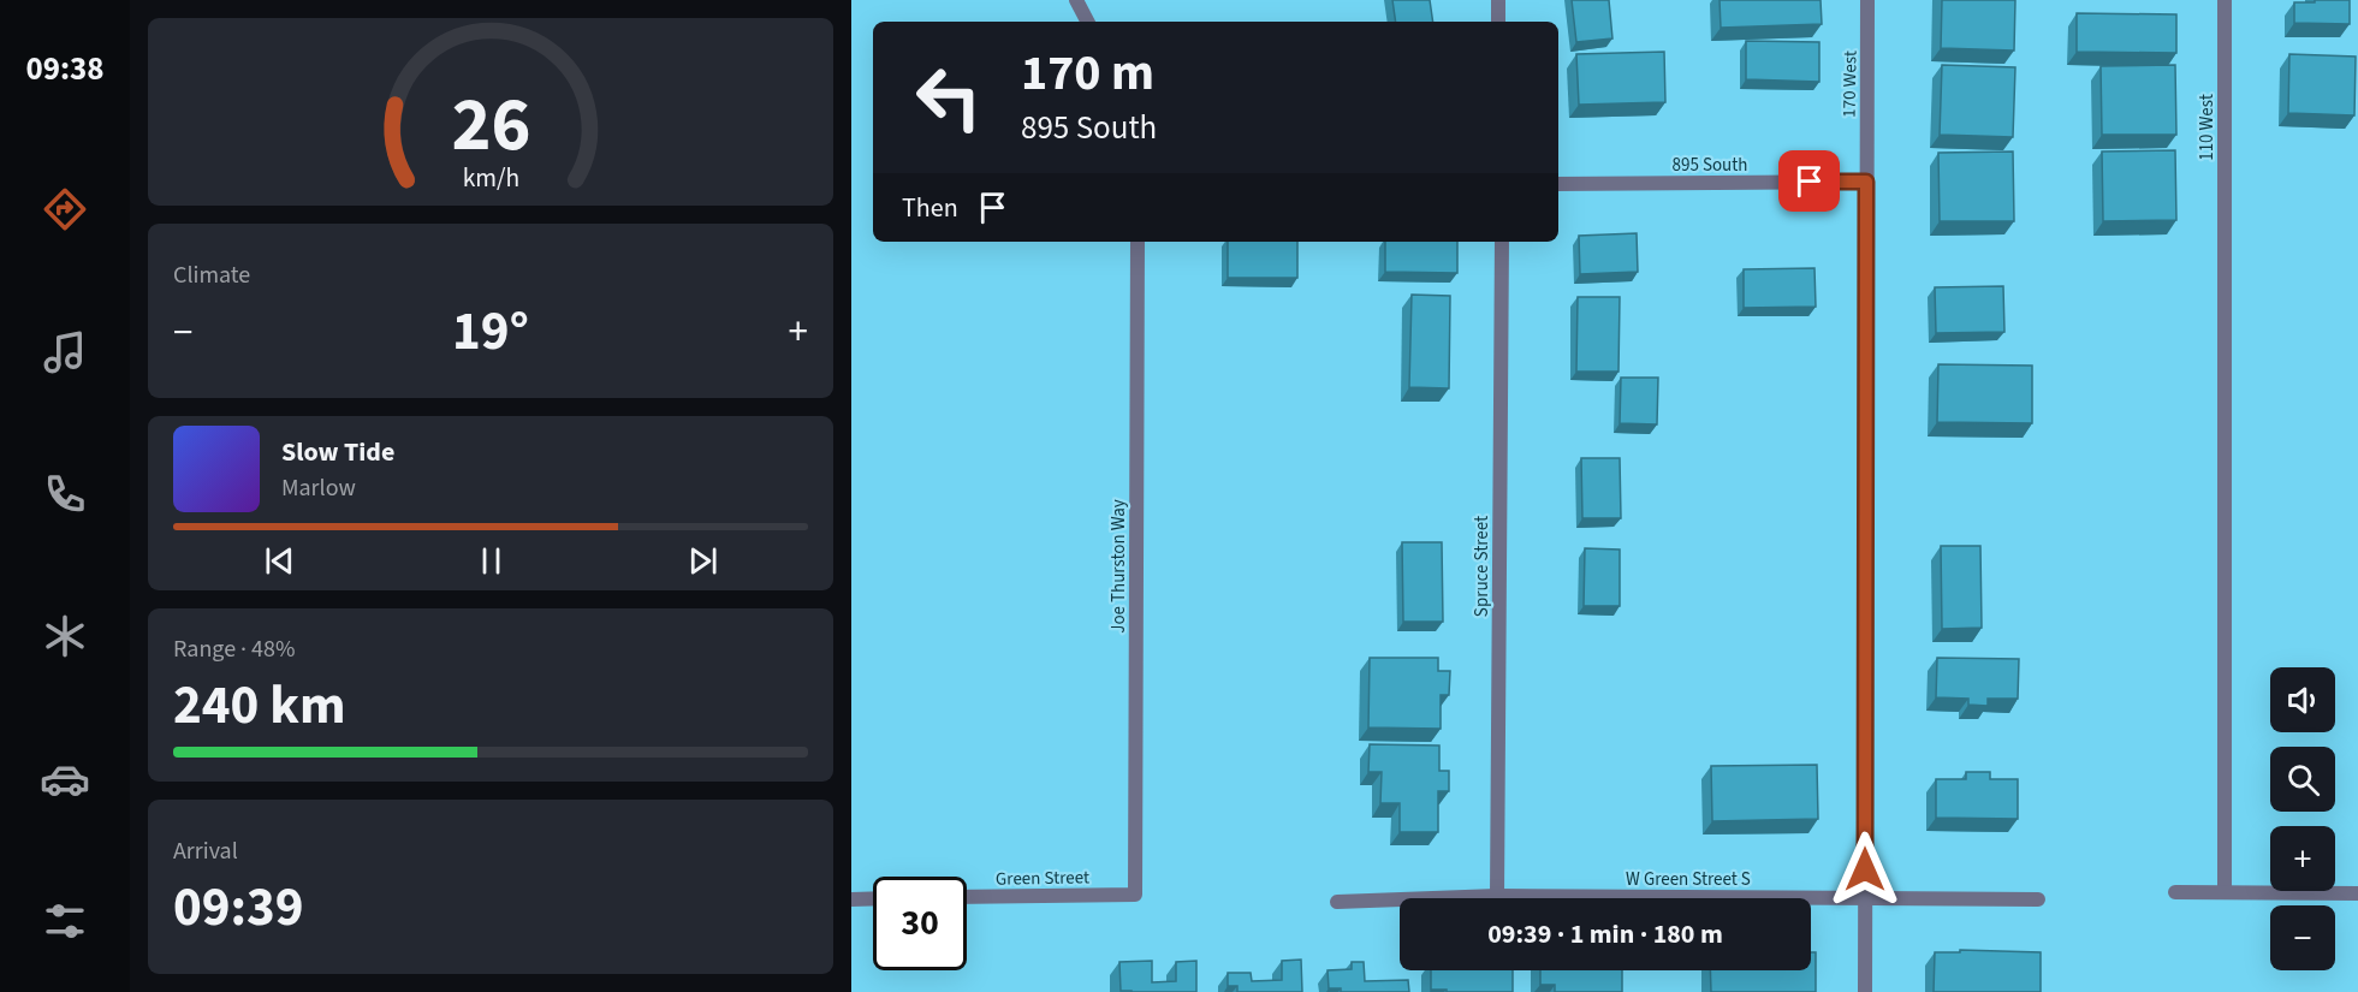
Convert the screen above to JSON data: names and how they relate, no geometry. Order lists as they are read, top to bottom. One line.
{"streets":{"street":["170 West","110 West","895 South","Joe Thurston Way","Spruce Street","Green Street","W Green Street S"]},"crossings":[["170 West","895 South"],["170 West","W Green Street S"],["Joe Thurston Way","Green Street"],["Spruce Street","W Green Street S"]],"page":{"tabs":"09:38","turn":["170 m","895 South"],"then":"Then","tile":["Climate",["Range · 48%","240 km"],["Arrival","09:39"]],"heat":["−","19°","+"],"song":["Slow Tide","Marlow"],"map_buttons":["+","−"],"limit":"30","trip":"09:39 · 1 min · 180 m","gauge":["26","km/h"]}}
